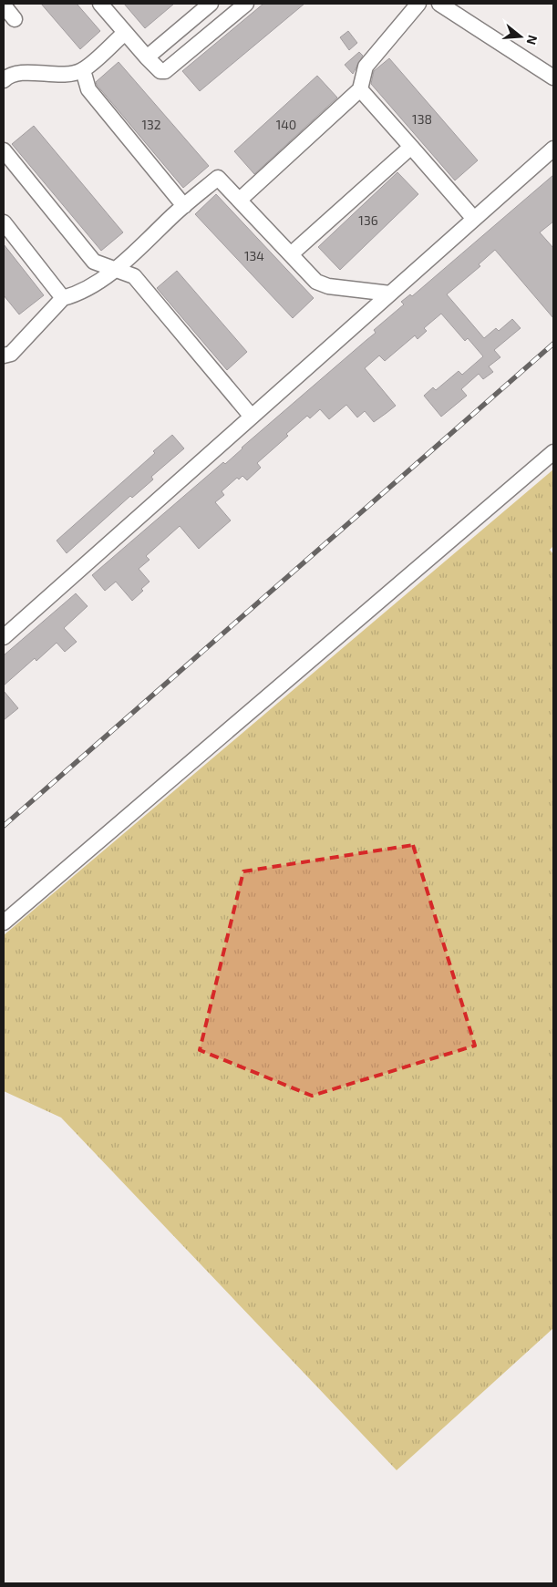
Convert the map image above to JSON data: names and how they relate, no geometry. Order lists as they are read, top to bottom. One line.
{"house_numbers":["138","132","140","136","134"],"north":"right"}
